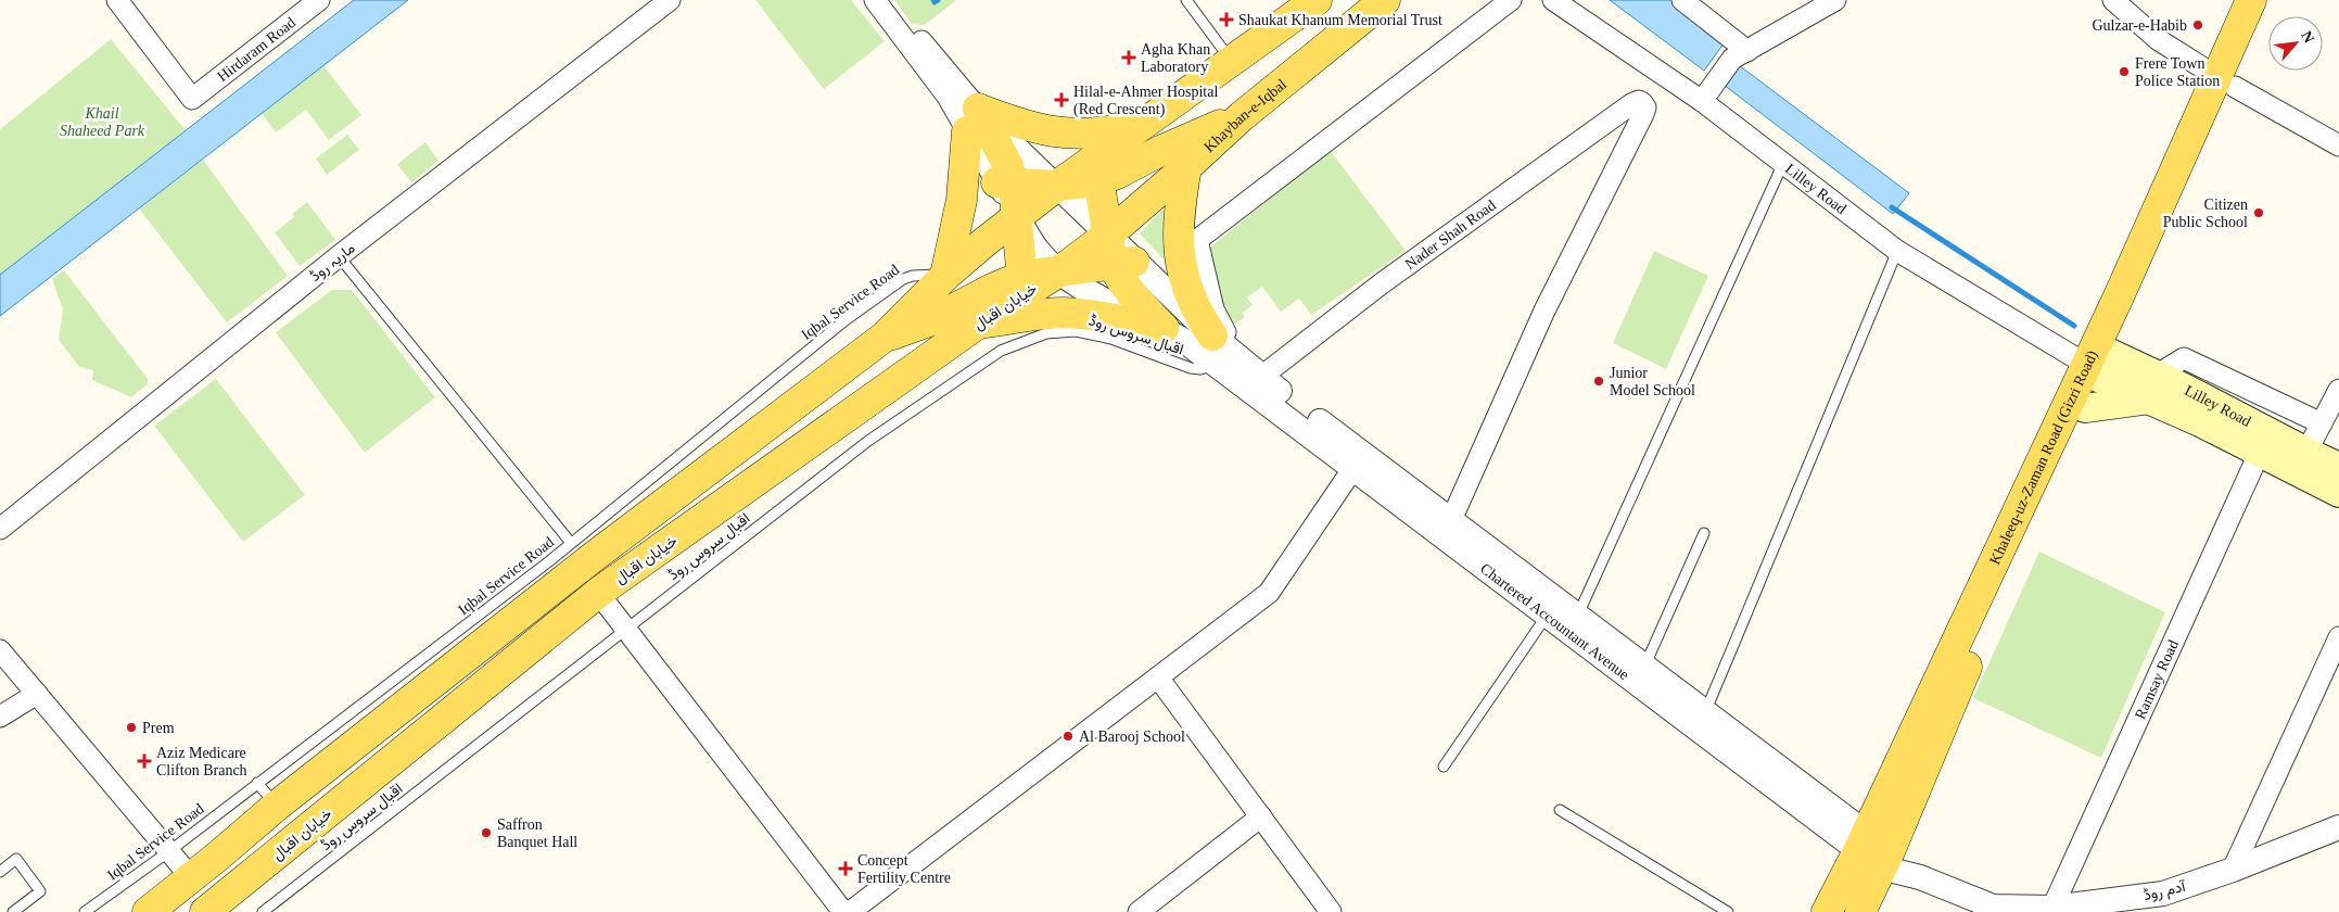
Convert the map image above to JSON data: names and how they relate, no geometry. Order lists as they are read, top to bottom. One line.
{"streets":{"main road":["Khayban-e-Iqbal","Lilley Road","خیابان اقبال","Khaleeq-uz-Zaman Road (Gizri Road)"],"street":["Hirdaram Road","Nader Shah Road","ماریہ روڈ","Chartered Accountant Avenue","Ramsay Road","آدم روڈ"],"lane":["Iqbal Service Road","اقبال سروس روڈ"]},"crossings":[["Khayban-e-Iqbal","خیابان اقبال"],["Lilley Road","Khaleeq-uz-Zaman Road (Gizri Road)"],["Nader Shah Road","Chartered Accountant Avenue"],["Khaleeq-uz-Zaman Road (Gizri Road)","Chartered Accountant Avenue"],["Khaleeq-uz-Zaman Road (Gizri Road)","آدم روڈ"],["Chartered Accountant Avenue","آدم روڈ"],["Ramsay Road","آدم روڈ"]],"parks":["Khail Shaheed Park"],"places":{"health":["Shaukat Khanum Memorial Trust","Agha Khan Laboratory","Hilal-e-Ahmer Hospital (Red Crescent)","Aziz Medicare Clifton Branch","Concept Fertility Centre"],"other":["Gulzar-e-Habib","Frere Town Police Station","Citizen Public School","Junior Model School","Prem","Al Barooj School","Saffron Banquet Hall"]},"north":"top right"}
